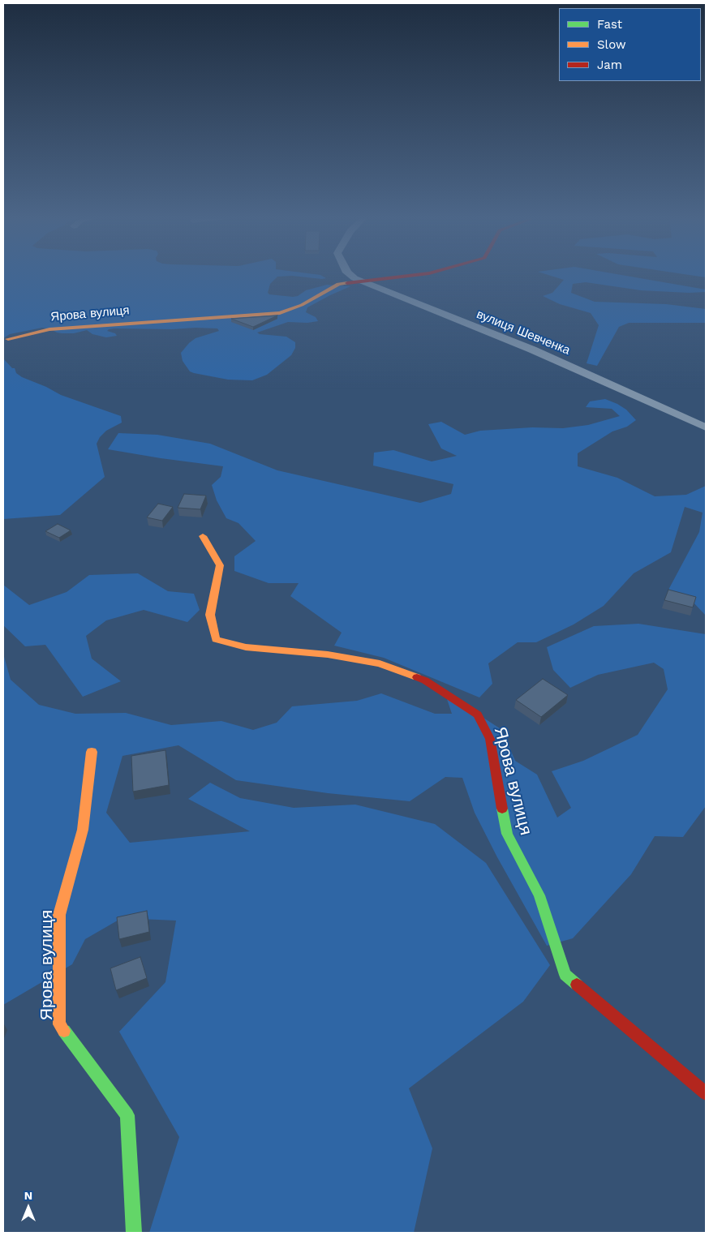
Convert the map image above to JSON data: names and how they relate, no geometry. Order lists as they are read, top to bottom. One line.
{"streets":{"street":["Ярова вулиця","вулиця Шевченка"]},"crossings":[["Ярова вулиця","вулиця Шевченка"]],"legend":["Fast","Slow","Jam"],"north":"top"}
